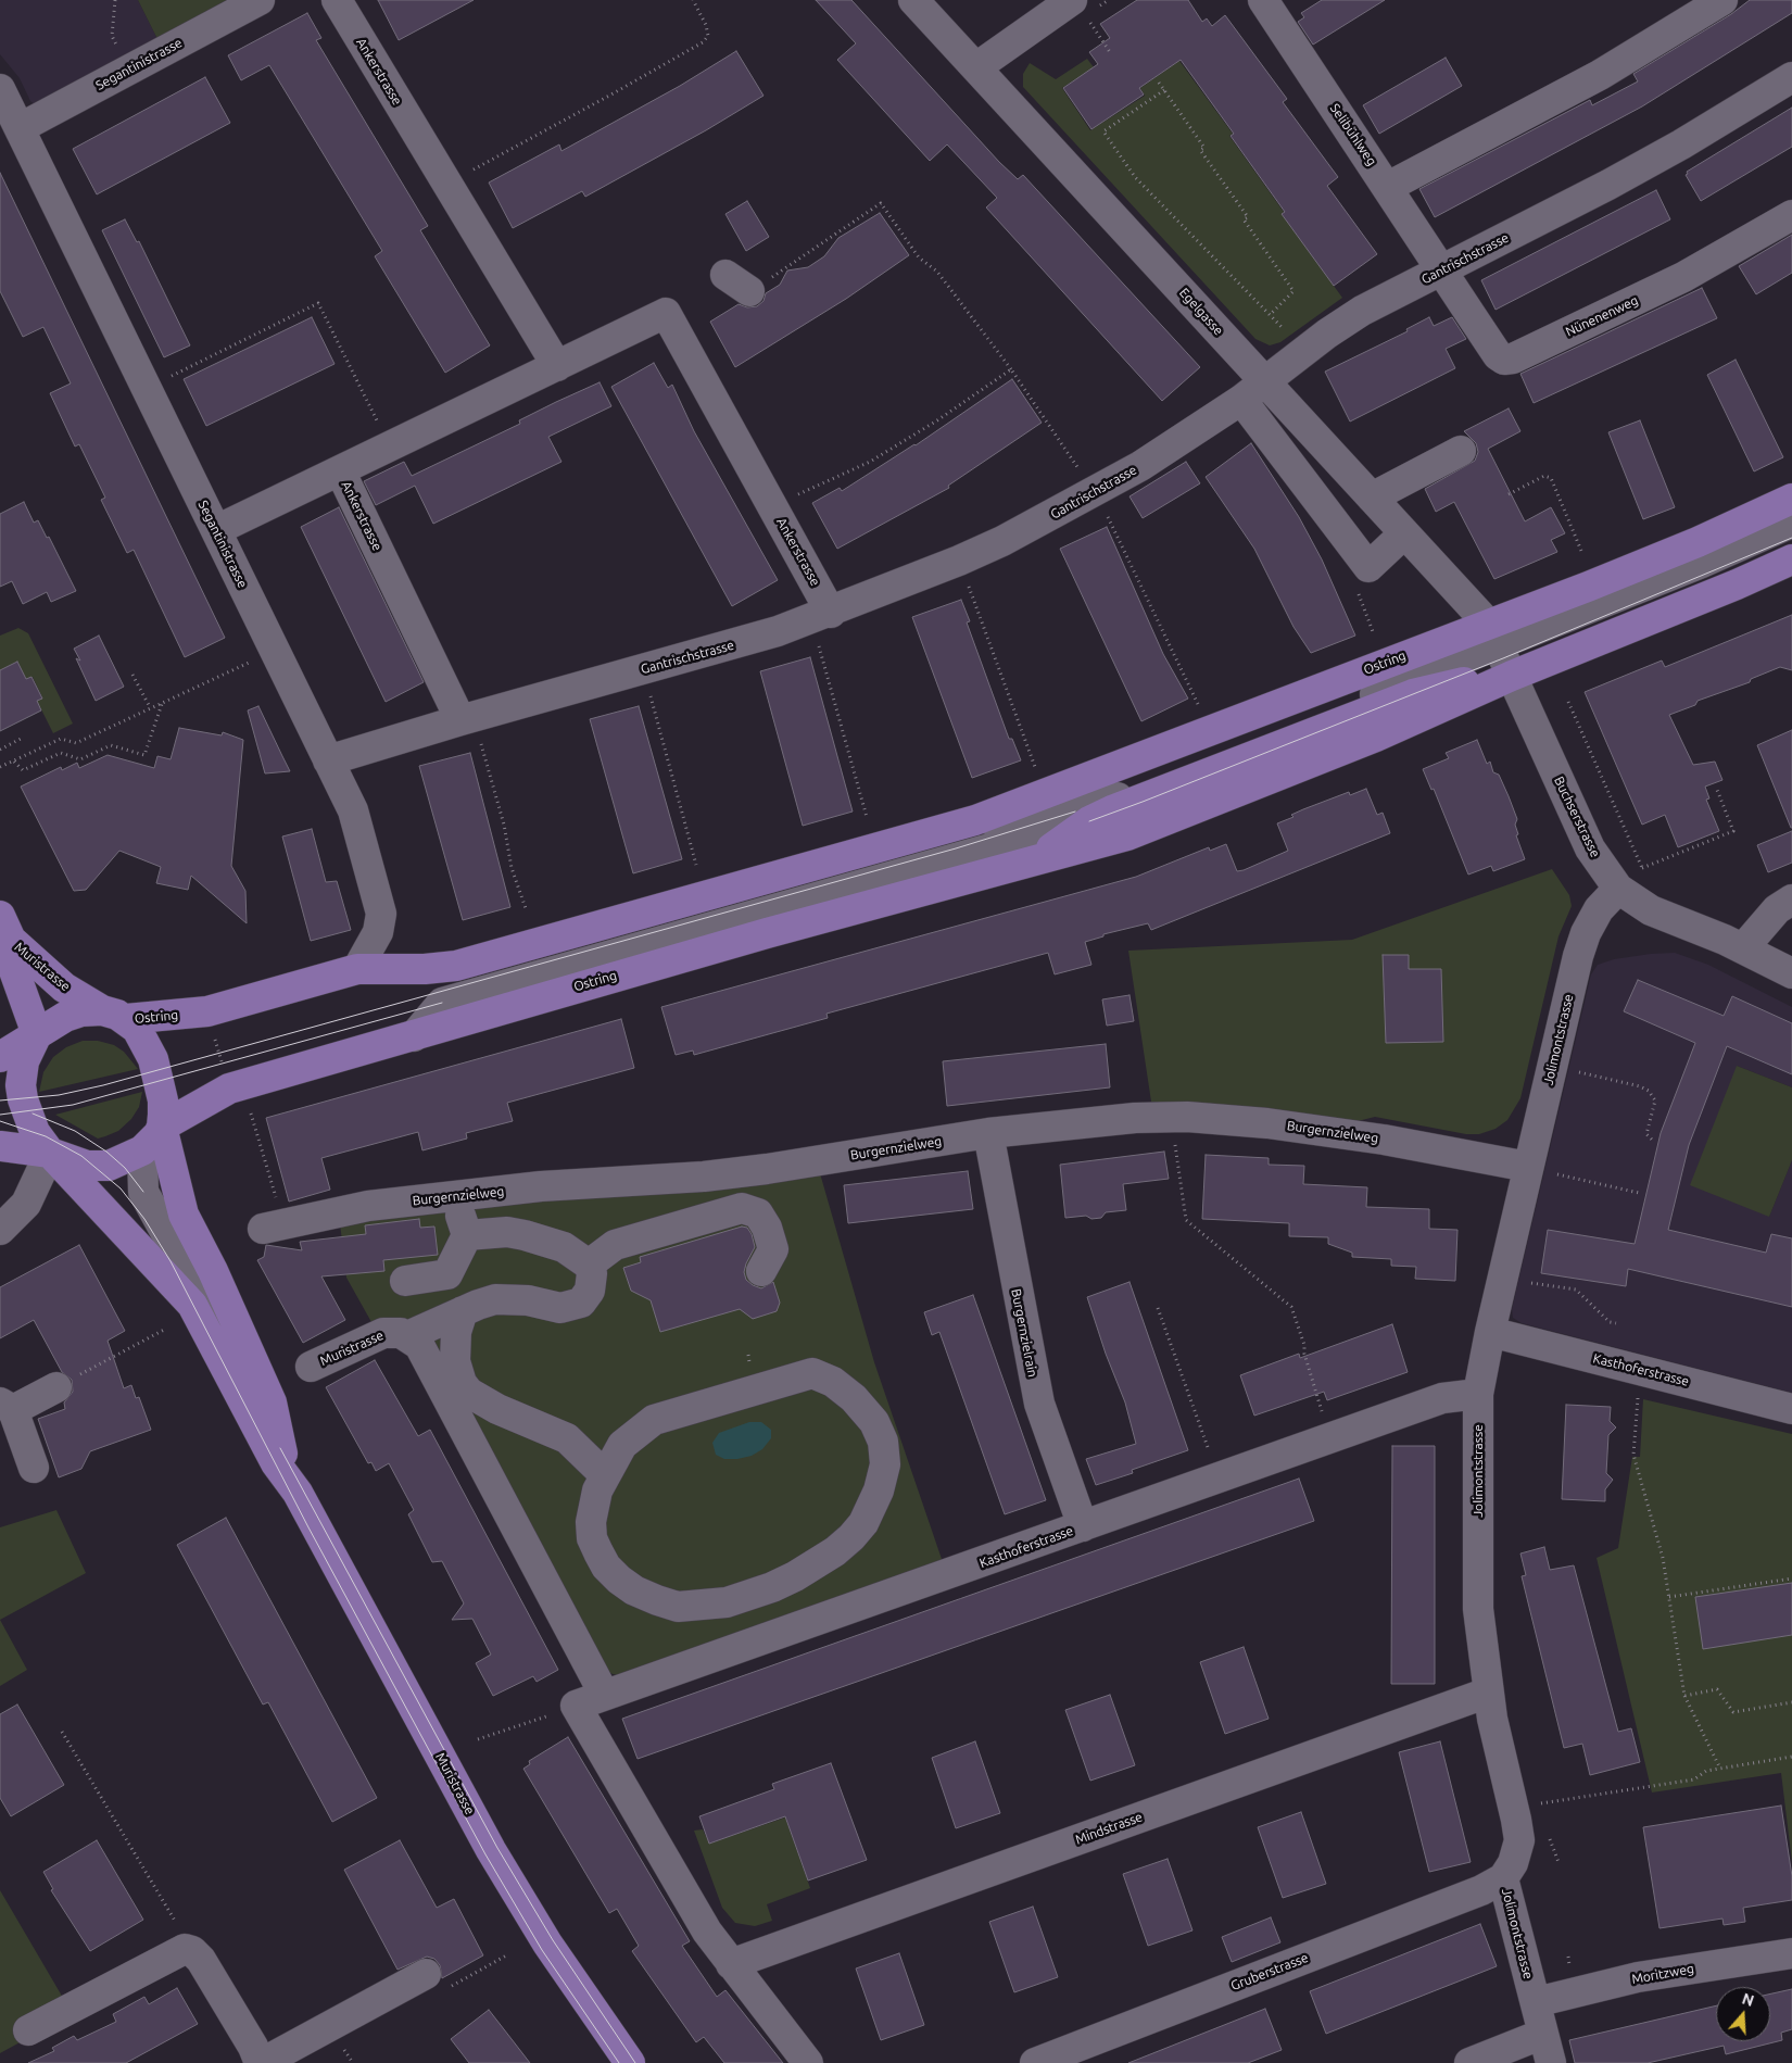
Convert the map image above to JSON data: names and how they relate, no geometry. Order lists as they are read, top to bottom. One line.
{"streets":{"main road":["Ostring","Muristrasse"],"street":["Segantinistrasse","Ankerstrasse","Selibühlweg","Gantrischstrasse","Egelgasse","Nünenenweg","Buchserstrasse","Jolimontstrasse","Burgernzielweg","Burgernzielrain","Kasthoferstrasse","Mindstrasse","Gruberstrasse","Moritzweg"]},"crossings":[["Segantinistrasse","Gantrischstrasse"],["Segantinistrasse","Ostring"],["Ankerstrasse","Gantrischstrasse"],["Selibühlweg","Gantrischstrasse"],["Selibühlweg","Nünenenweg"],["Gantrischstrasse","Egelgasse"],["Gantrischstrasse","Nünenenweg"],["Egelgasse","Ostring"],["Egelgasse","Buchserstrasse"],["Ostring","Buchserstrasse"],["Ostring","Muristrasse"],["Buchserstrasse","Jolimontstrasse"],["Jolimontstrasse","Burgernzielweg"],["Jolimontstrasse","Kasthoferstrasse"],["Jolimontstrasse","Mindstrasse"],["Jolimontstrasse","Gruberstrasse"],["Jolimontstrasse","Moritzweg"],["Burgernzielweg","Burgernzielrain"],["Burgernzielrain","Kasthoferstrasse"]],"north":"top"}
